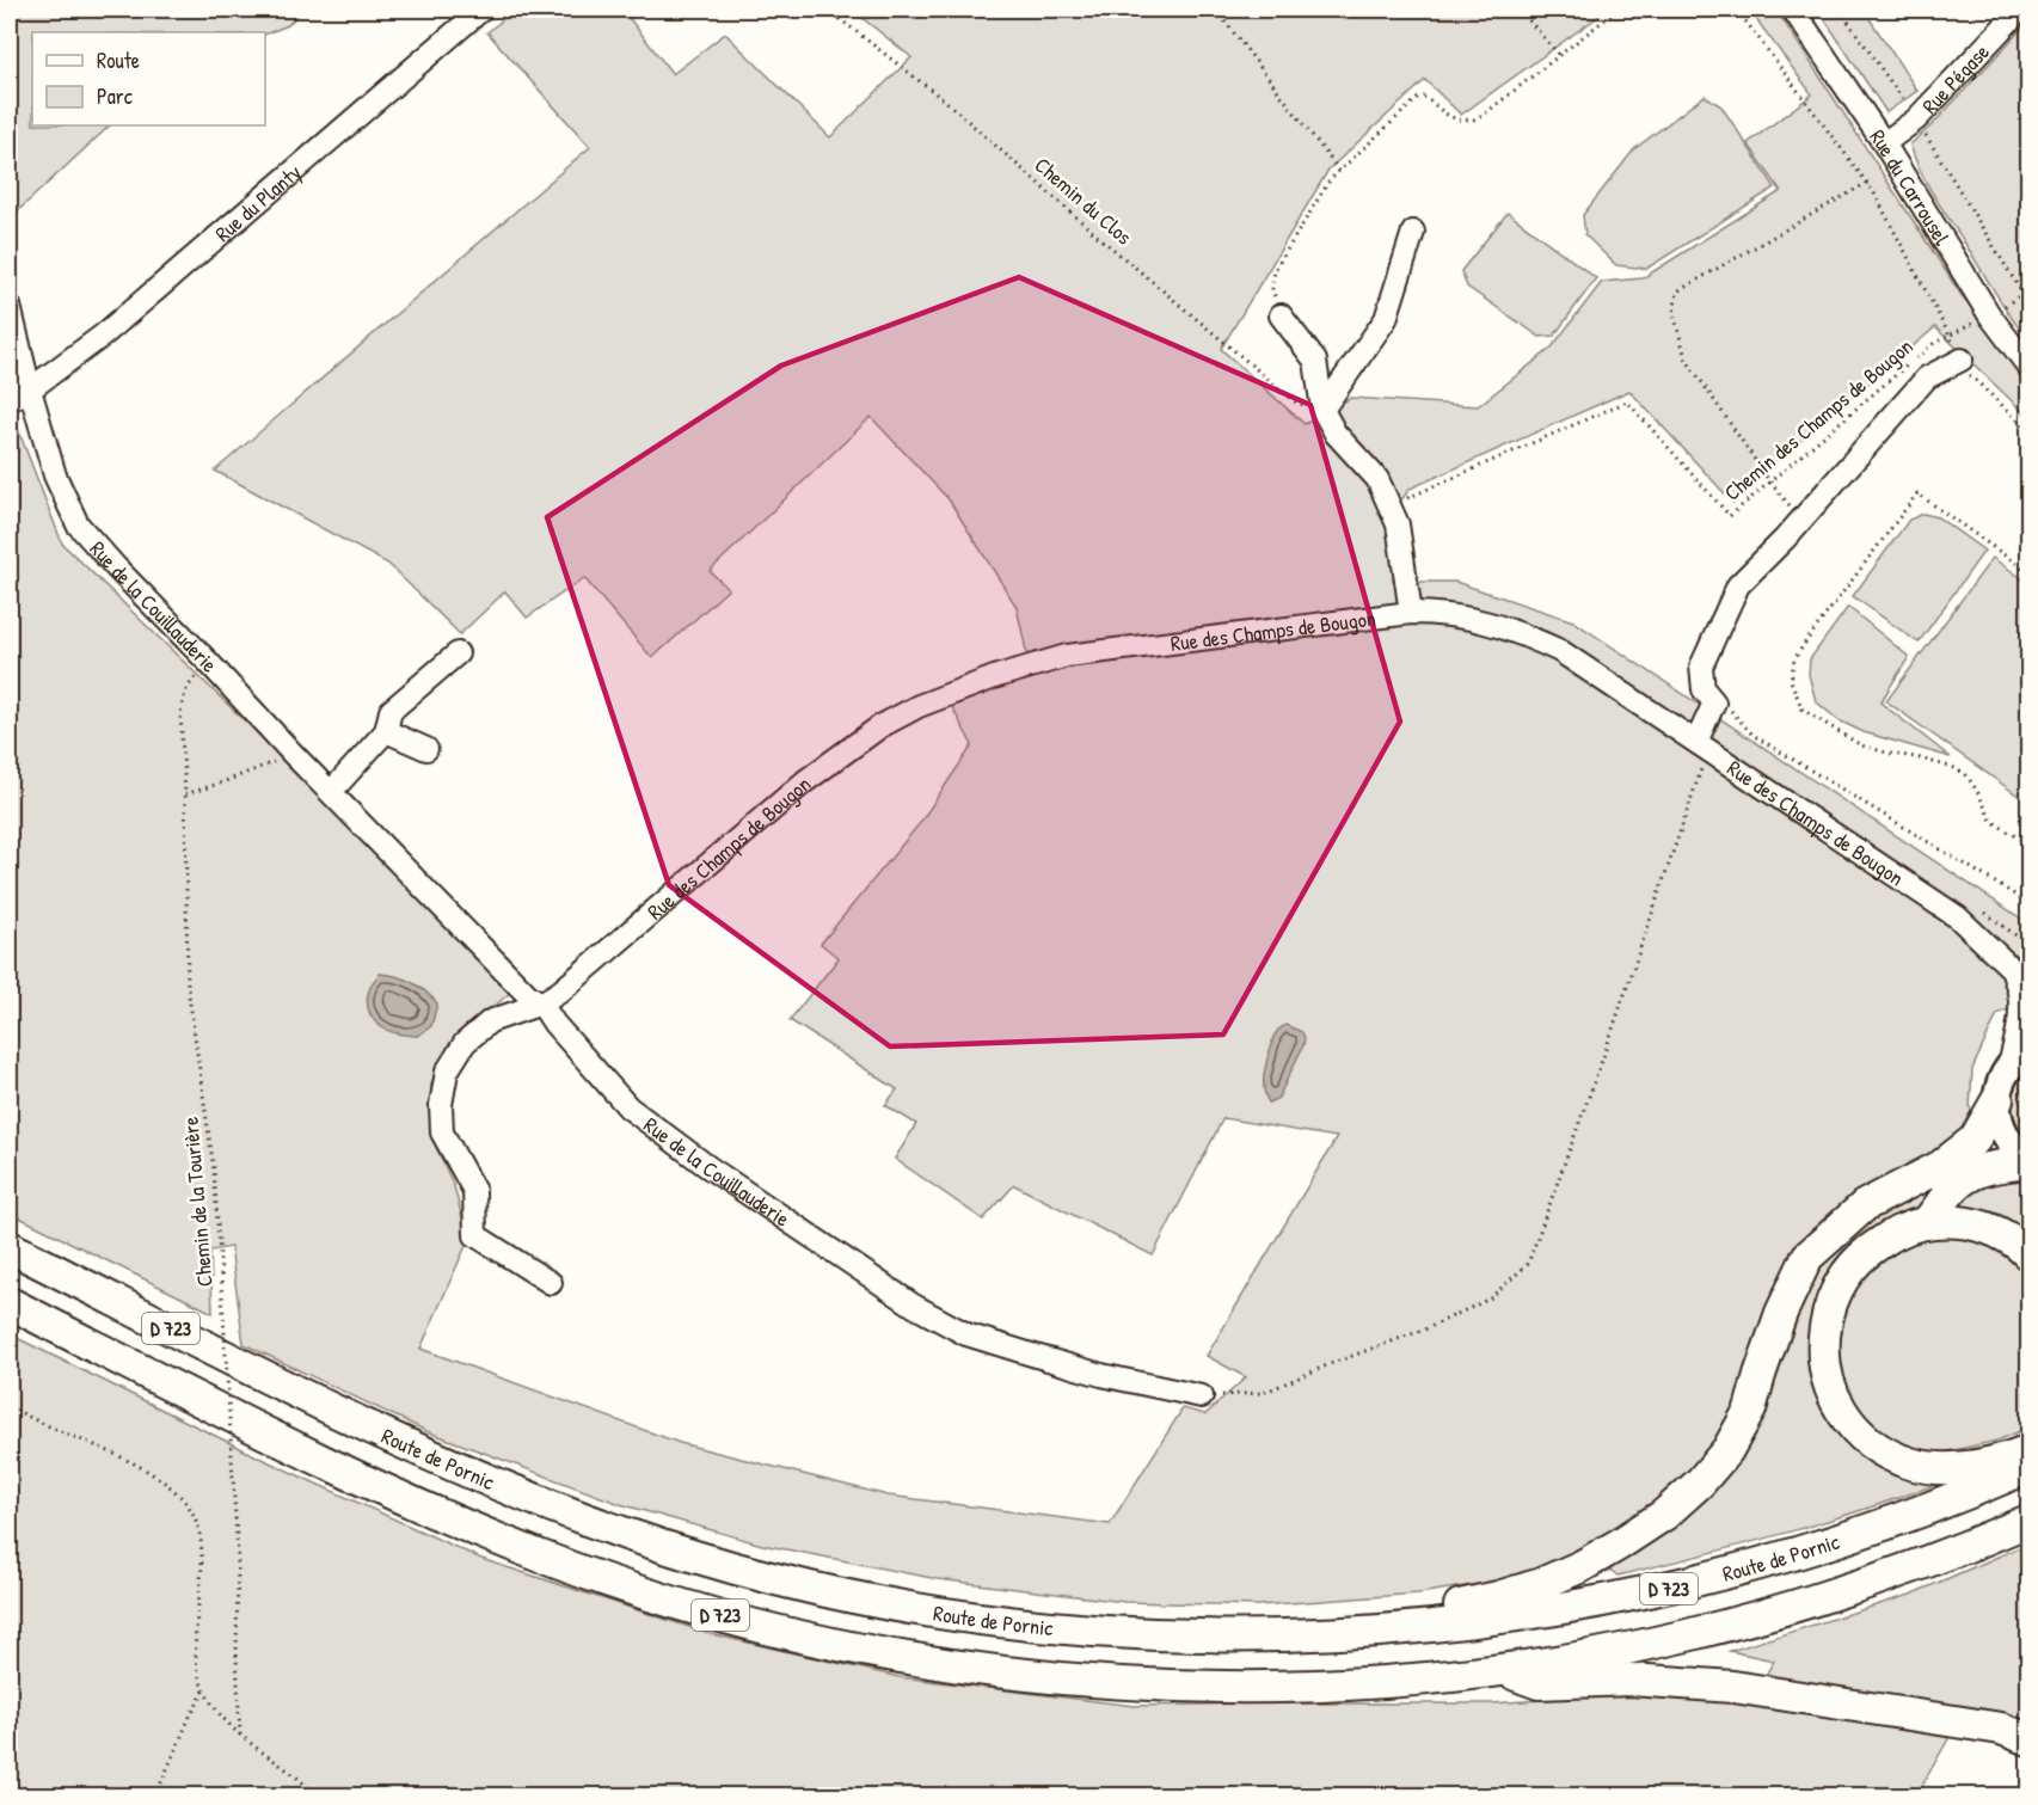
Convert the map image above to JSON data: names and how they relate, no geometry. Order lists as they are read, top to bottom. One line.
{"streets":{"highway":["D 723","Route de Pornic"],"street":["Rue Pégase","Rue du Carrousel","Rue du Planty","Rue de la Couillauderie","Rue des Champs de Bougon"],"path":["Chemin du Clos","Chemin des Champs de Bougon","Chemin de la Tourière"]},"crossings":[["Rue Pégase","Rue du Carrousel"],["Rue du Planty","Rue de la Couillauderie"],["Rue de la Couillauderie","Rue des Champs de Bougon"],["Rue de la Couillauderie","Chemin de la Tourière"]],"legend":["Route","Parc"]}
